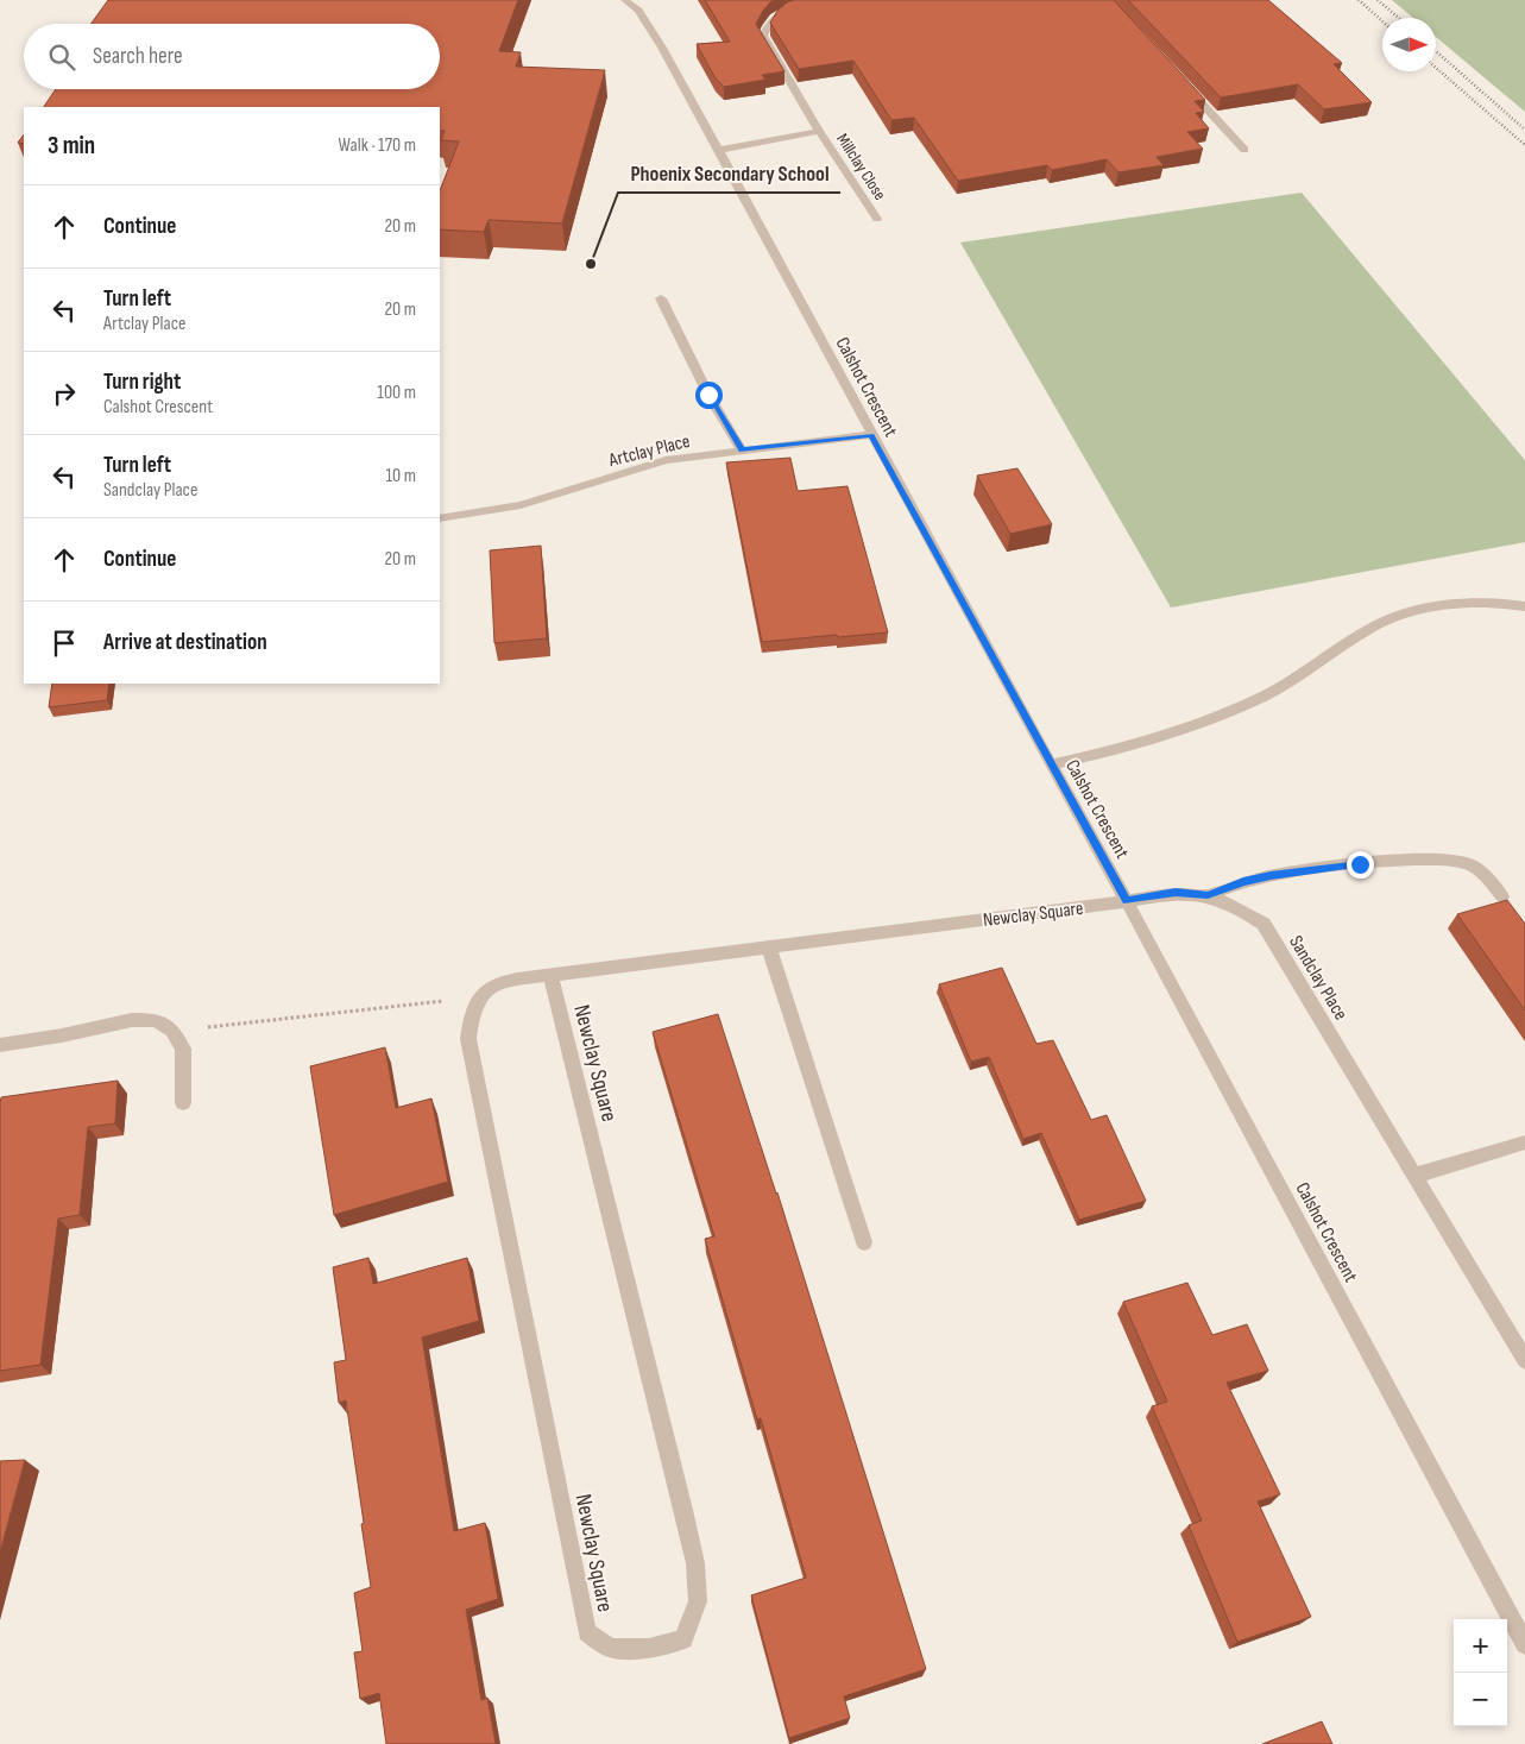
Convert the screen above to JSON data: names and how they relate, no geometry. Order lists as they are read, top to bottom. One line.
{"streets":{"street":["Millclay Close","Calshot Crescent","Artclay Place","Newclay Square","Sandclay Place"]},"crossings":[["Millclay Close","Calshot Crescent"],["Calshot Crescent","Artclay Place"],["Calshot Crescent","Newclay Square"],["Calshot Crescent","Sandclay Place"],["Newclay Square","Sandclay Place"]],"places":["Phoenix Secondary School"],"north":"right","page":{"search":"Search here","heading":["3 min","Walk · 170 m"],"list":[["Continue","20 m"],["Turn left","Artclay Place","20 m"],["Turn right","Calshot Crescent","100 m"],["Turn left","Sandclay Place","10 m"],["Continue","20 m"],"Arrive at destination"],"map_buttons":["+","−"]}}
